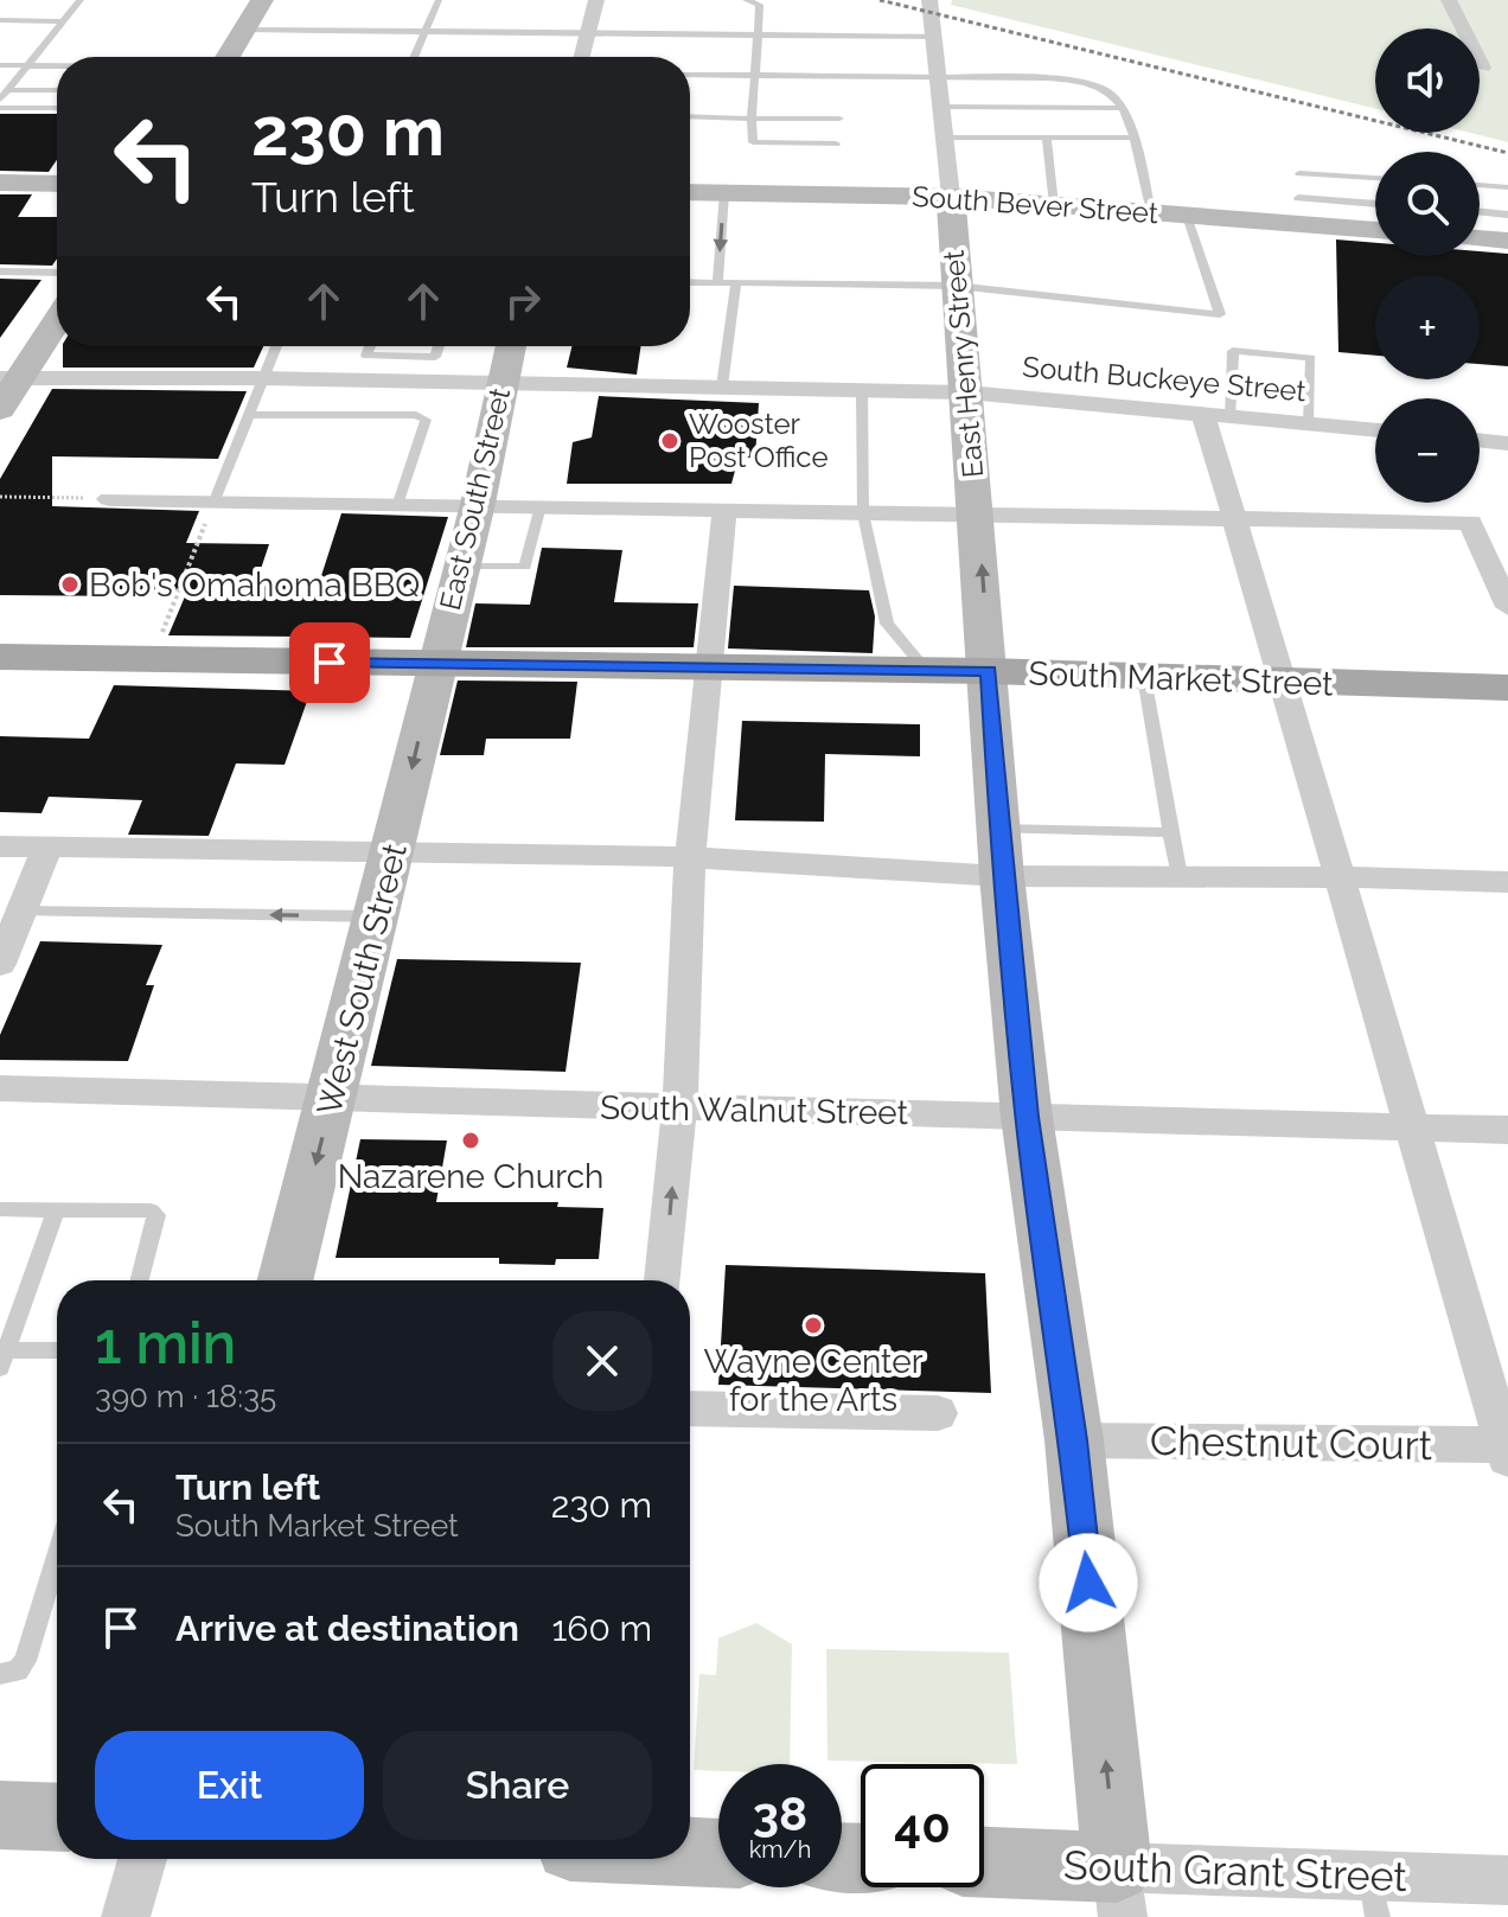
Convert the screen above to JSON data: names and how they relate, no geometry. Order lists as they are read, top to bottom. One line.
{"streets":{"main road":["South Market Street"],"street":["South Bever Street","East Henry Street","South Buckeye Street","East South Street","West South Street","South Walnut Street","Chestnut Court","South Grant Street"]},"crossings":[["South Bever Street","East Henry Street"],["East Henry Street","South Buckeye Street"],["East Henry Street","South Market Street"],["East Henry Street","South Walnut Street"],["East Henry Street","Chestnut Court"],["East Henry Street","South Grant Street"],["South Buckeye Street","East South Street"],["East South Street","South Market Street"],["East South Street","West South Street"],["South Market Street","West South Street"],["West South Street","South Walnut Street"]],"places":["Wooster Post Office","Bob's Omahoma BBQ","Nazarene Church","Wayne Center for the Arts"],"page":{"map_buttons":["+","−"],"turn":["230 m","Turn left"],"heading":["1 min","390 m · 18:35"],"list":[{"name":"Turn left","note":"South Market Street","value":"230 m"},{"name":"Arrive at destination","value":"160 m"}],"buttons":["Exit","Share"],"speed":"38 km/h","limit":"40"}}
